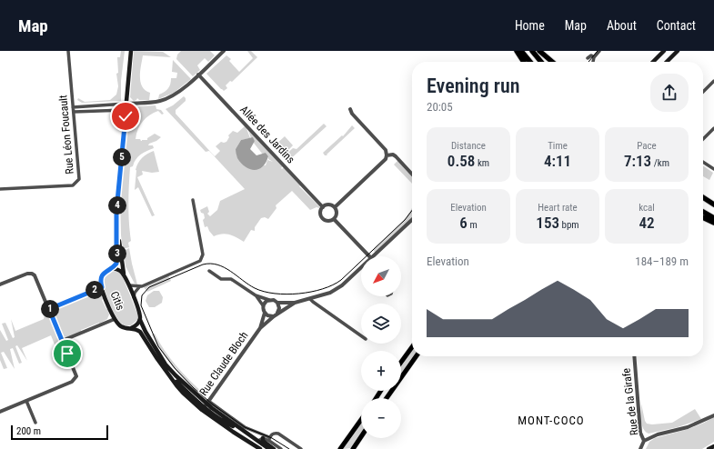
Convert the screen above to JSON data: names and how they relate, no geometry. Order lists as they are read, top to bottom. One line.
{"streets":{"main road":["Citis"],"street":["Rue Léon Foucault","Allée des Jardins","Rue Claude Bloch","Rue de la Girafe"]},"crossings":[["Citis","Rue Claude Bloch"]],"districts":["MONT-COCO"],"scale_bar":"200 m","north":"bottom left","page":{"header":"Map","nav":["Home","Map","About","Contact"],"heading":["Evening run","20:05"],"stats":[["Distance","0.58 km"],["Time","4:11"],["Pace","7:13 /km"],["Elevation","6 m"],["Heart rate","153 bpm"],["kcal","42"]],"pins":["5","4","3","2","1"],"chart":["Elevation","184–189 m"],"map_buttons":["+","−"],"scale":"200 m"}}
